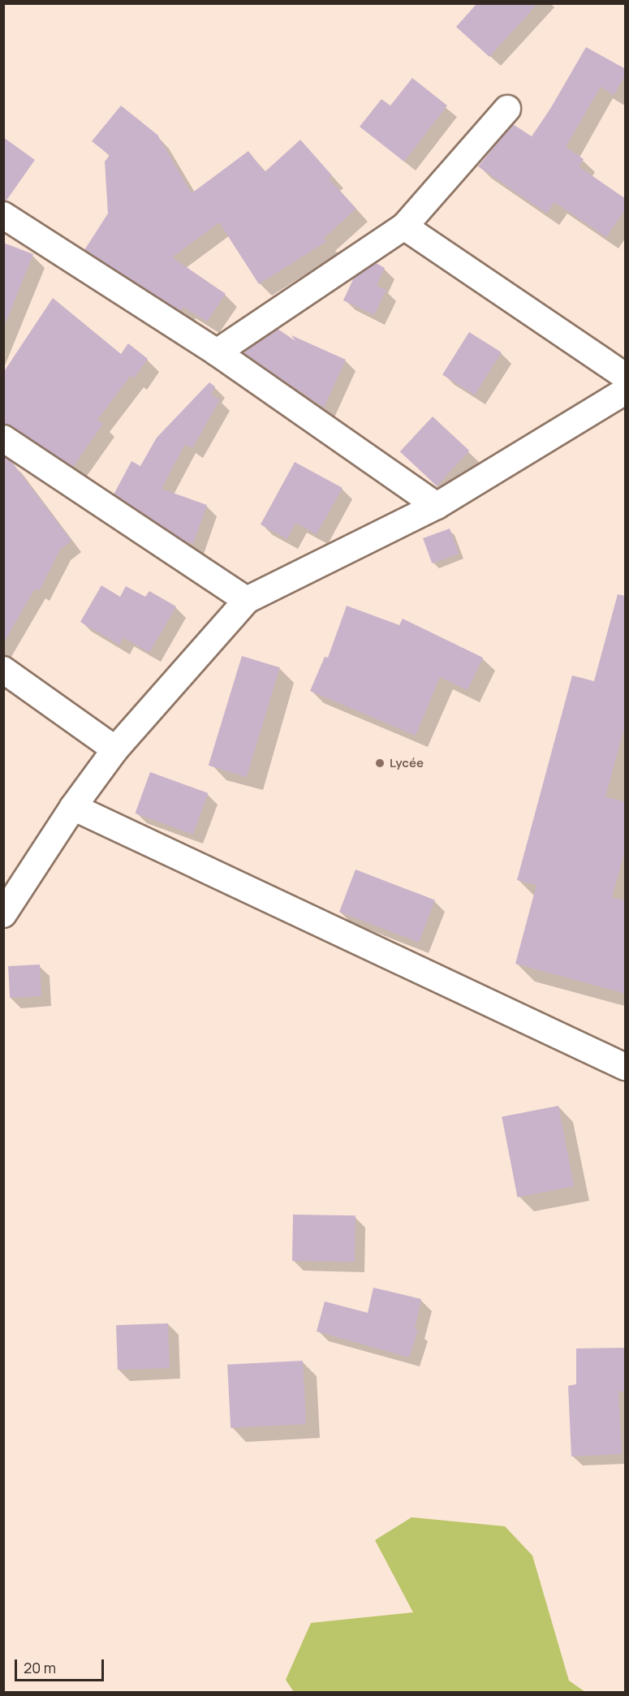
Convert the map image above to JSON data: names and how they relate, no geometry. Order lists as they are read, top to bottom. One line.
{"places":["Lycée"],"scale_bar":"20 m"}
